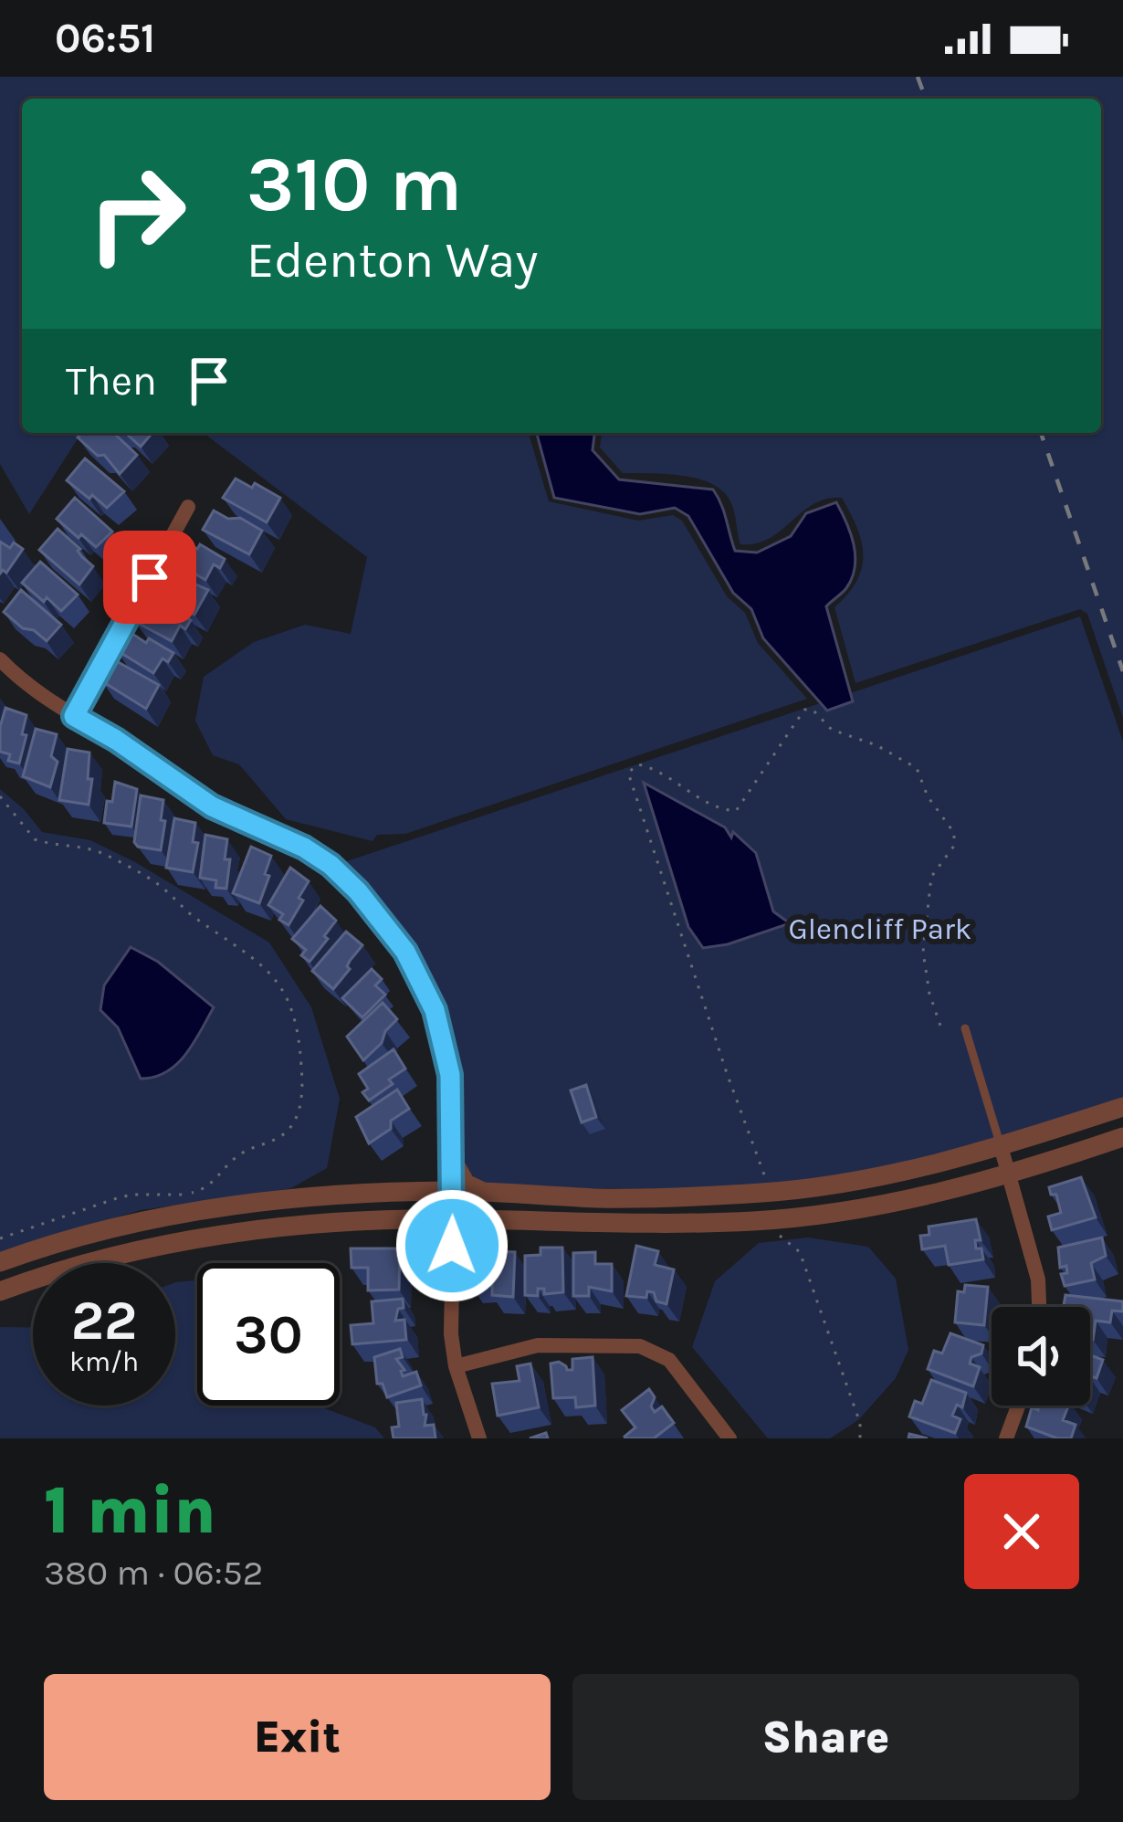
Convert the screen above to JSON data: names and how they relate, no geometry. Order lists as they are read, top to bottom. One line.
{"parks":["Glencliff Park"],"page":{"status":"06:51","turn":["310 m","Edenton Way"],"then":"Then","speed":"22 km/h","limit":"30","heading":["1 min","380 m · 06:52"],"buttons":["Exit","Share"]}}
